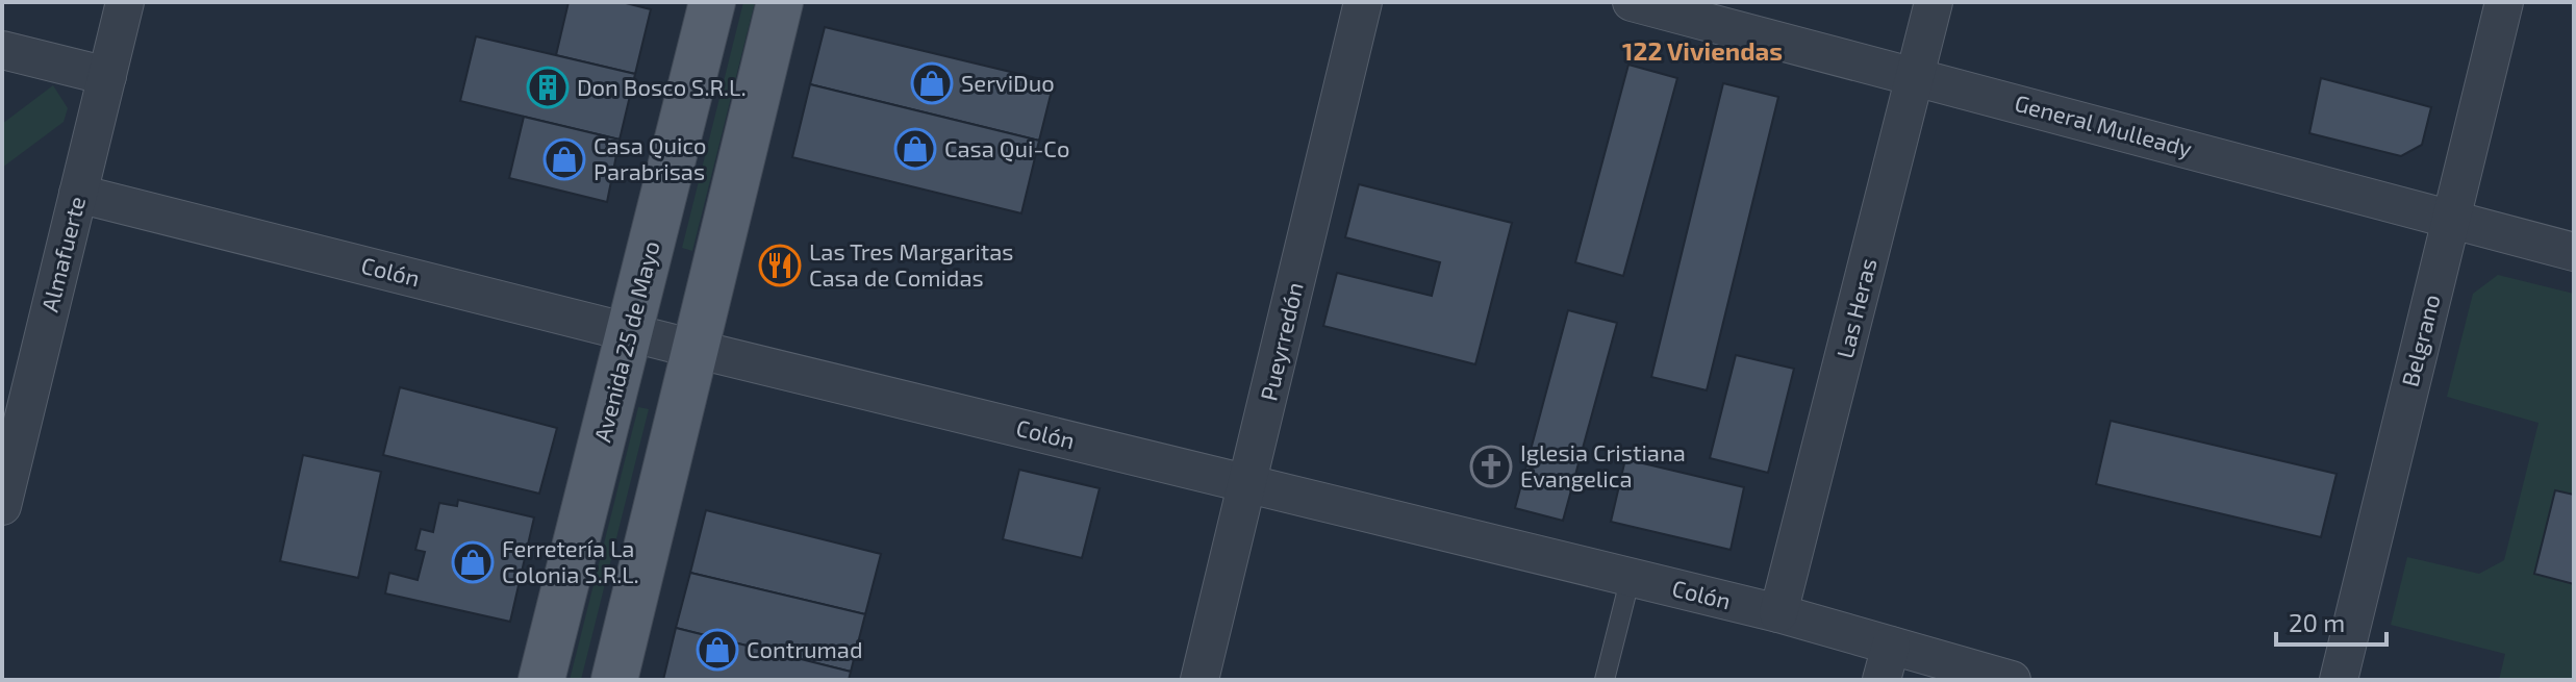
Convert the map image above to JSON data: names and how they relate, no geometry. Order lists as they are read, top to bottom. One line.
{"streets":{"main road":["Avenida 25 de Mayo"],"street":["General Mulleady","Almafuerte","Colón","Las Heras","Belgrano","Pueyrredón"]},"crossings":[["General Mulleady","Las Heras"],["General Mulleady","Belgrano"],["Almafuerte","Colón"],["Colón","Las Heras"],["Colón","Avenida 25 de Mayo"],["Colón","Pueyrredón"]],"districts":["122 Viviendas"],"places":{"shop":["ServiDuo","Casa Qui-Co","Casa Quico Parabrisas","Ferretería La Colonia S.R.L.","Contrumad"],"building":["Don Bosco S.R.L."],"restaurant":["Las Tres Margaritas Casa de Comidas"],"church":["Iglesia Cristiana Evangelica"]},"scale_bar":"20 m"}
